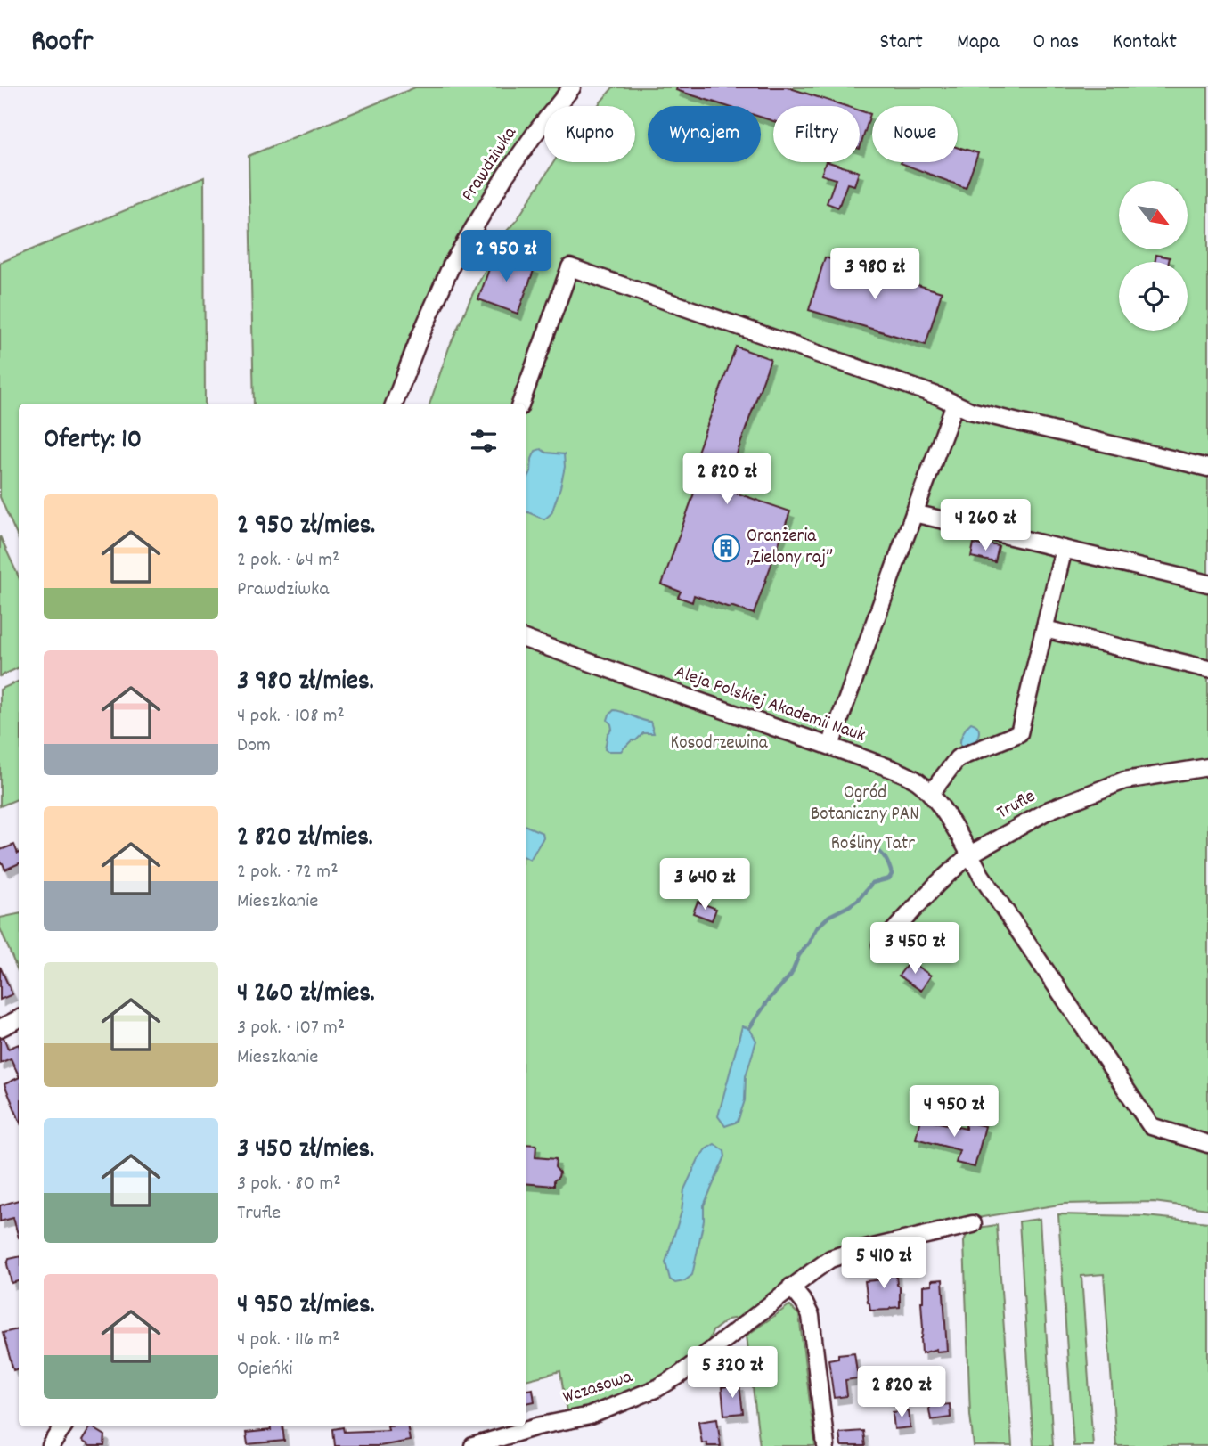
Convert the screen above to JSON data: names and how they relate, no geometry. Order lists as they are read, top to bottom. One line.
{"streets":{"street":["Prawdziwka","Aleja Polskiej Akademii Nauk","Trufle","Wczasowa"]},"crossings":[["Aleja Polskiej Akademii Nauk","Trufle"]],"parks":["Kosodrzewina","Ogród Botaniczny PAN","Rośliny Tatr"],"places":{"building":["Oranżeria „Zielony raj”"]},"north":"bottom right","page":{"header":"Roofr","nav":["Start","Mapa","O nas","Kontakt"],"chip":["Kupno","Wynajem","Filtry","Nowe"],"price":["2 950 zł","3 980 zł","2 820 zł","4 260 zł","3 640 zł","3 450 zł","4 950 zł","5 410 zł","5 320 zł","2 820 zł"],"heading":"Oferty: 10","list":[{"name":"2 950 zł/mies.","note":"2 pok. · 64 m² · Prawdziwka"},{"name":"3 980 zł/mies.","note":"4 pok. · 108 m² · Dom"},{"name":"2 820 zł/mies.","note":"2 pok. · 72 m² · Mieszkanie"},{"name":"4 260 zł/mies.","note":"3 pok. · 107 m² · Mieszkanie"},{"name":"3 450 zł/mies.","note":"3 pok. · 80 m² · Trufle"},{"name":"4 950 zł/mies.","note":"4 pok. · 116 m² · Opieńki"}]}}
